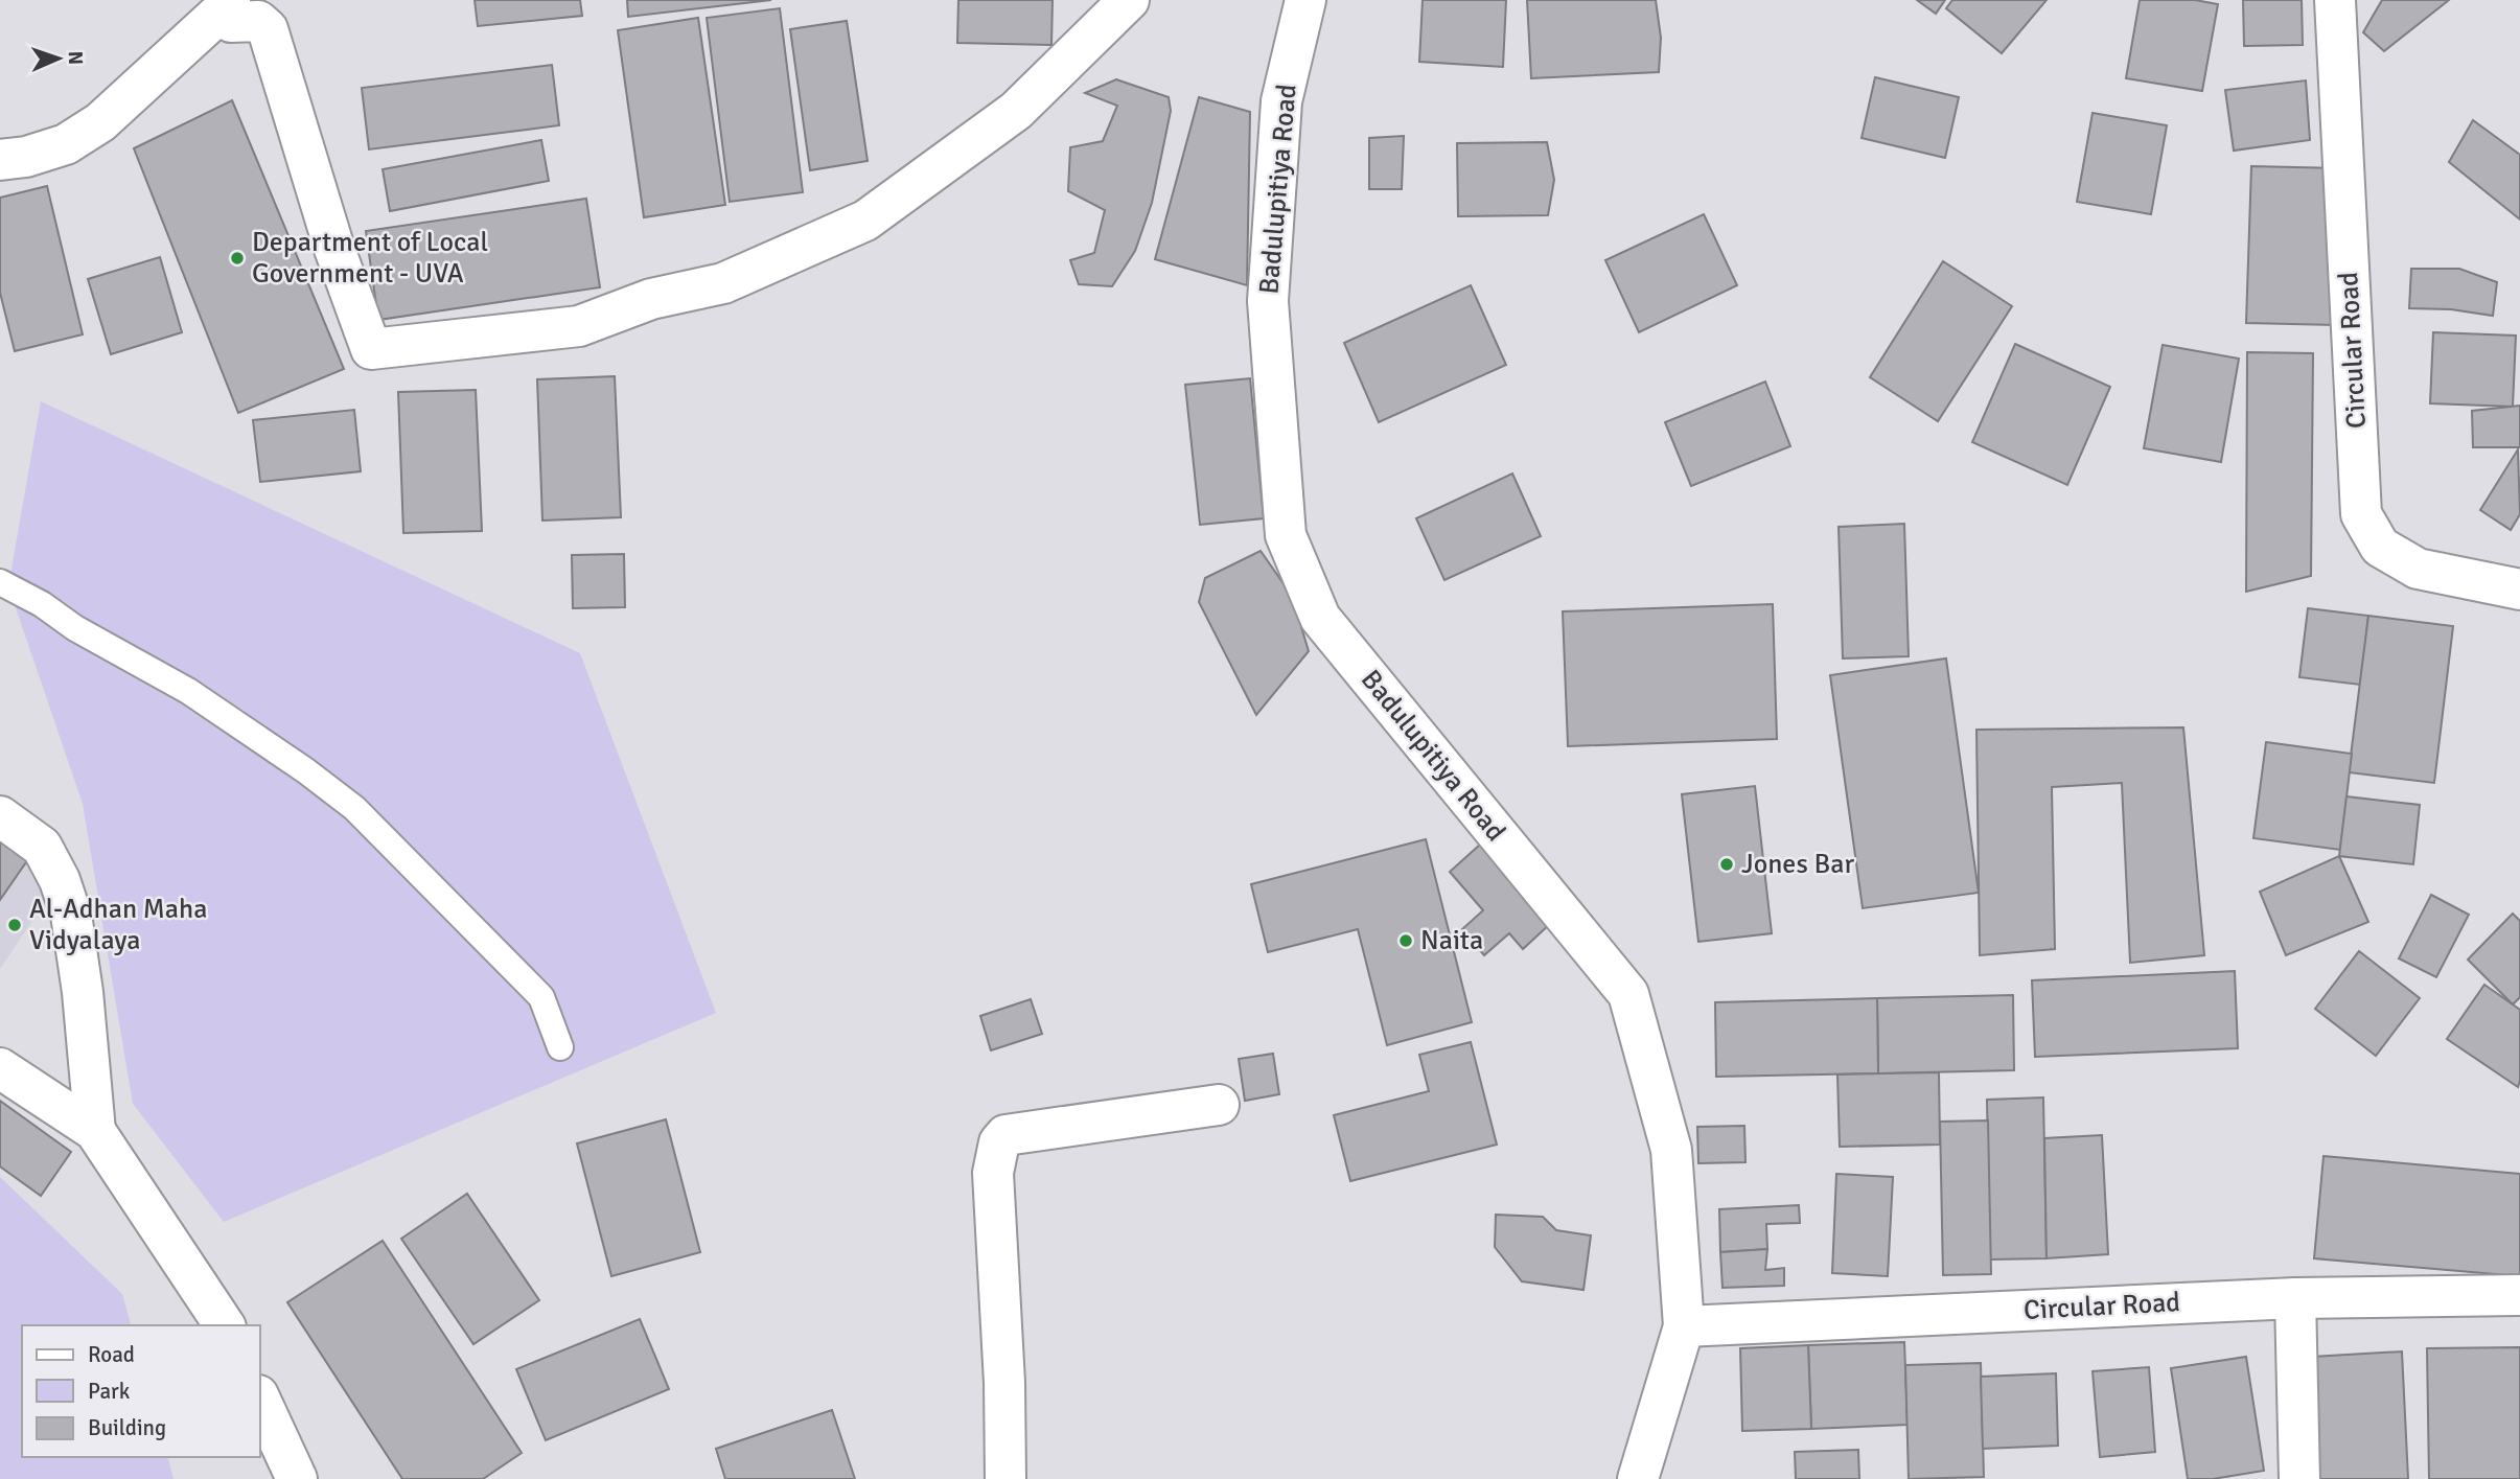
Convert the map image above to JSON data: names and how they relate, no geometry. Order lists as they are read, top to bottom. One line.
{"streets":{"street":["Badulupitiya Road","Circular Road"]},"crossings":[["Badulupitiya Road","Circular Road"]],"places":["Department of Local Government - UVA","Jones Bar","Al-Adhan Maha Vidyalaya","Naita"],"legend":["Road","Park","Building"],"north":"right"}
